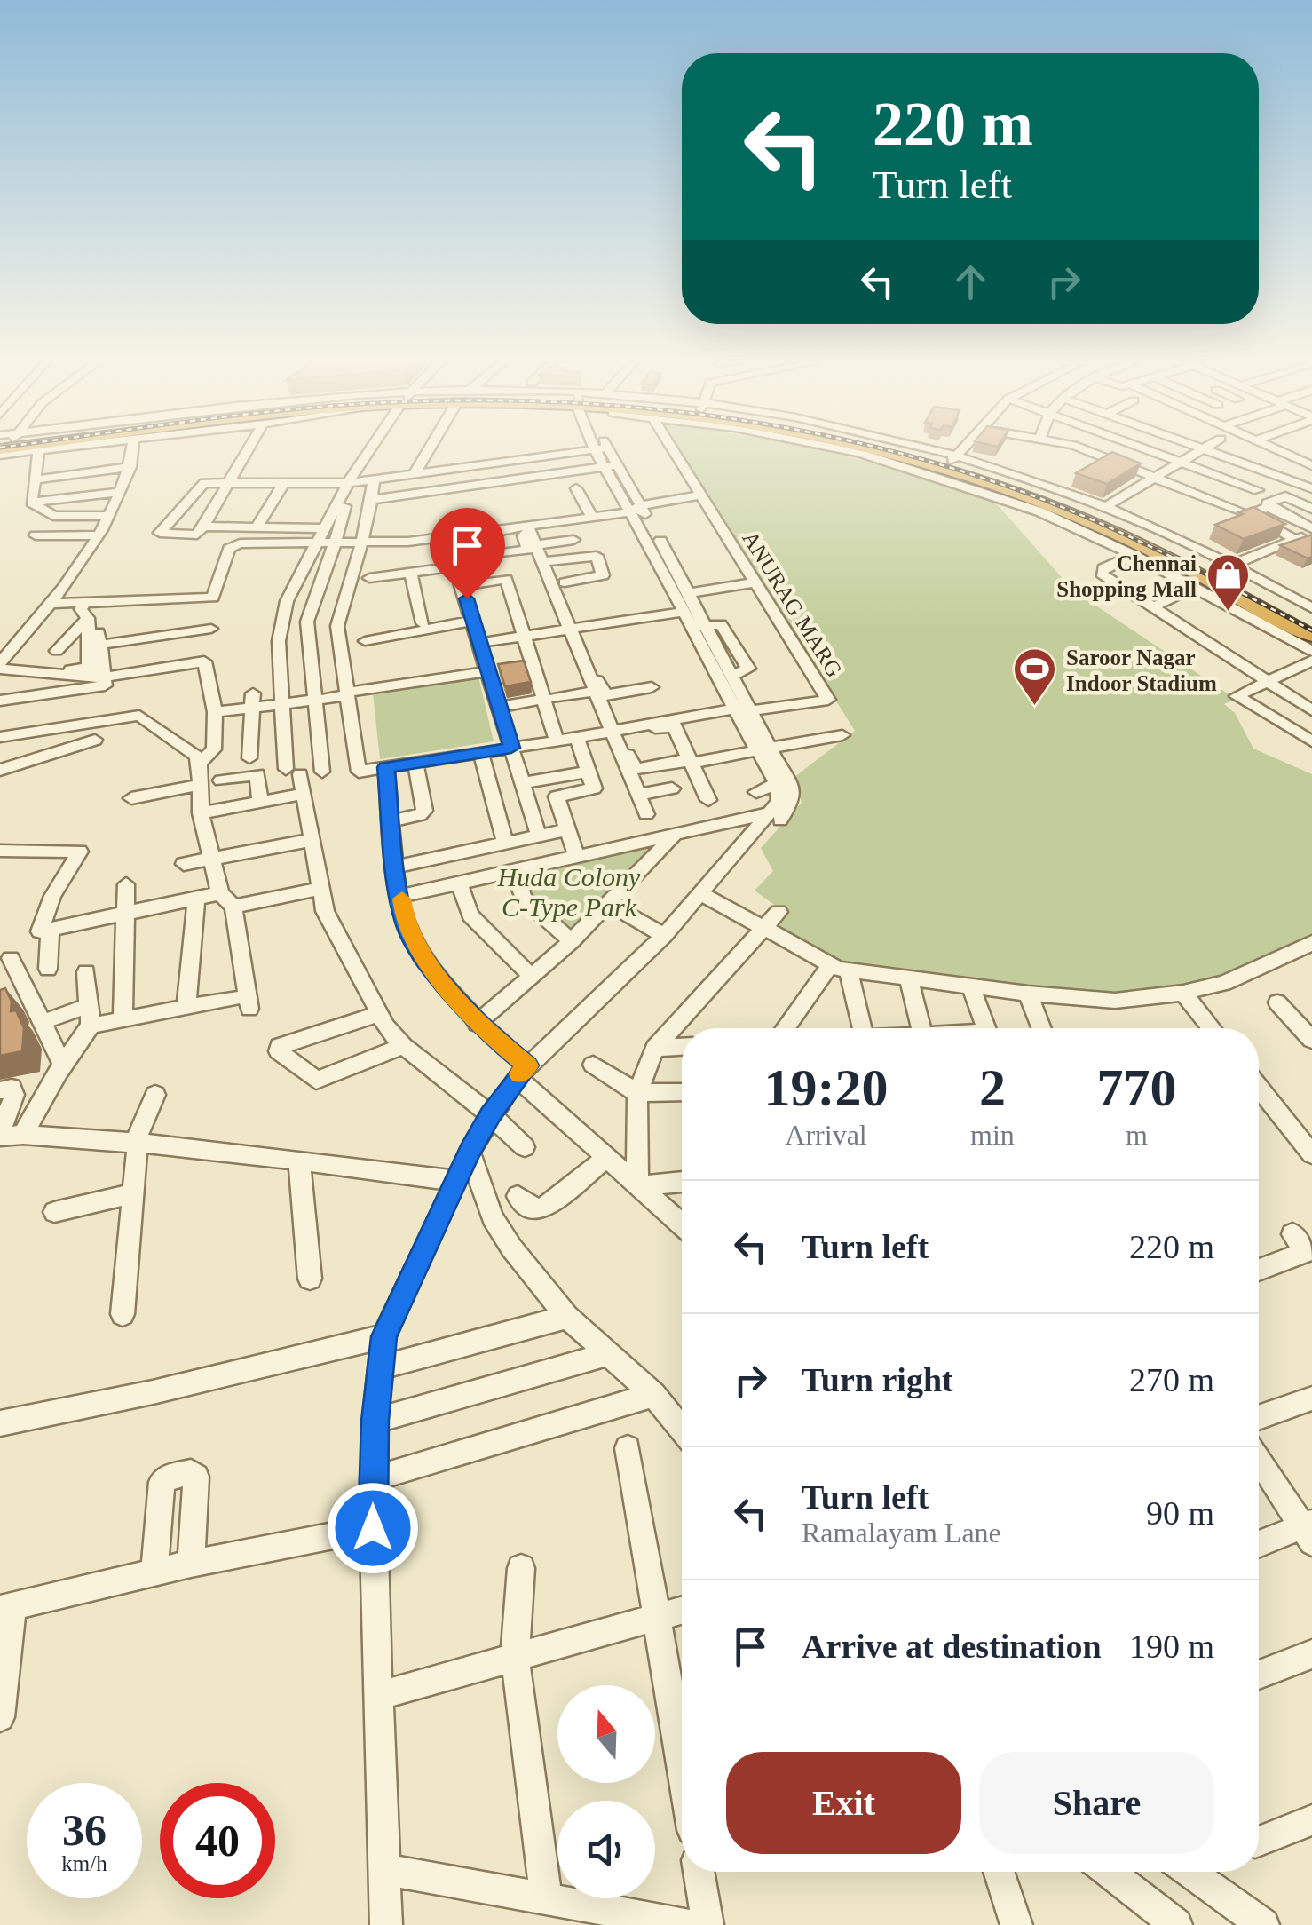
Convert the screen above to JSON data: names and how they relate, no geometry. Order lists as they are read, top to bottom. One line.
{"streets":{"street":["ANURAG MARG"]},"parks":["Huda Colony C-Type Park"],"places":{"shop":["Chennai Shopping Mall"],"sports":["Saroor Nagar Indoor Stadium"]},"north":"top","page":{"turn":["220 m","Turn left"],"eta":["19:20","Arrival","2","min","770","m"],"list":[{"name":"Turn left","value":"220 m"},{"name":"Turn right","value":"270 m"},{"name":"Turn left","note":"Ramalayam Lane","value":"90 m"},{"name":"Arrive at destination","value":"190 m"}],"buttons":["Exit","Share"],"speed":"36 km/h","limit":"40"}}
